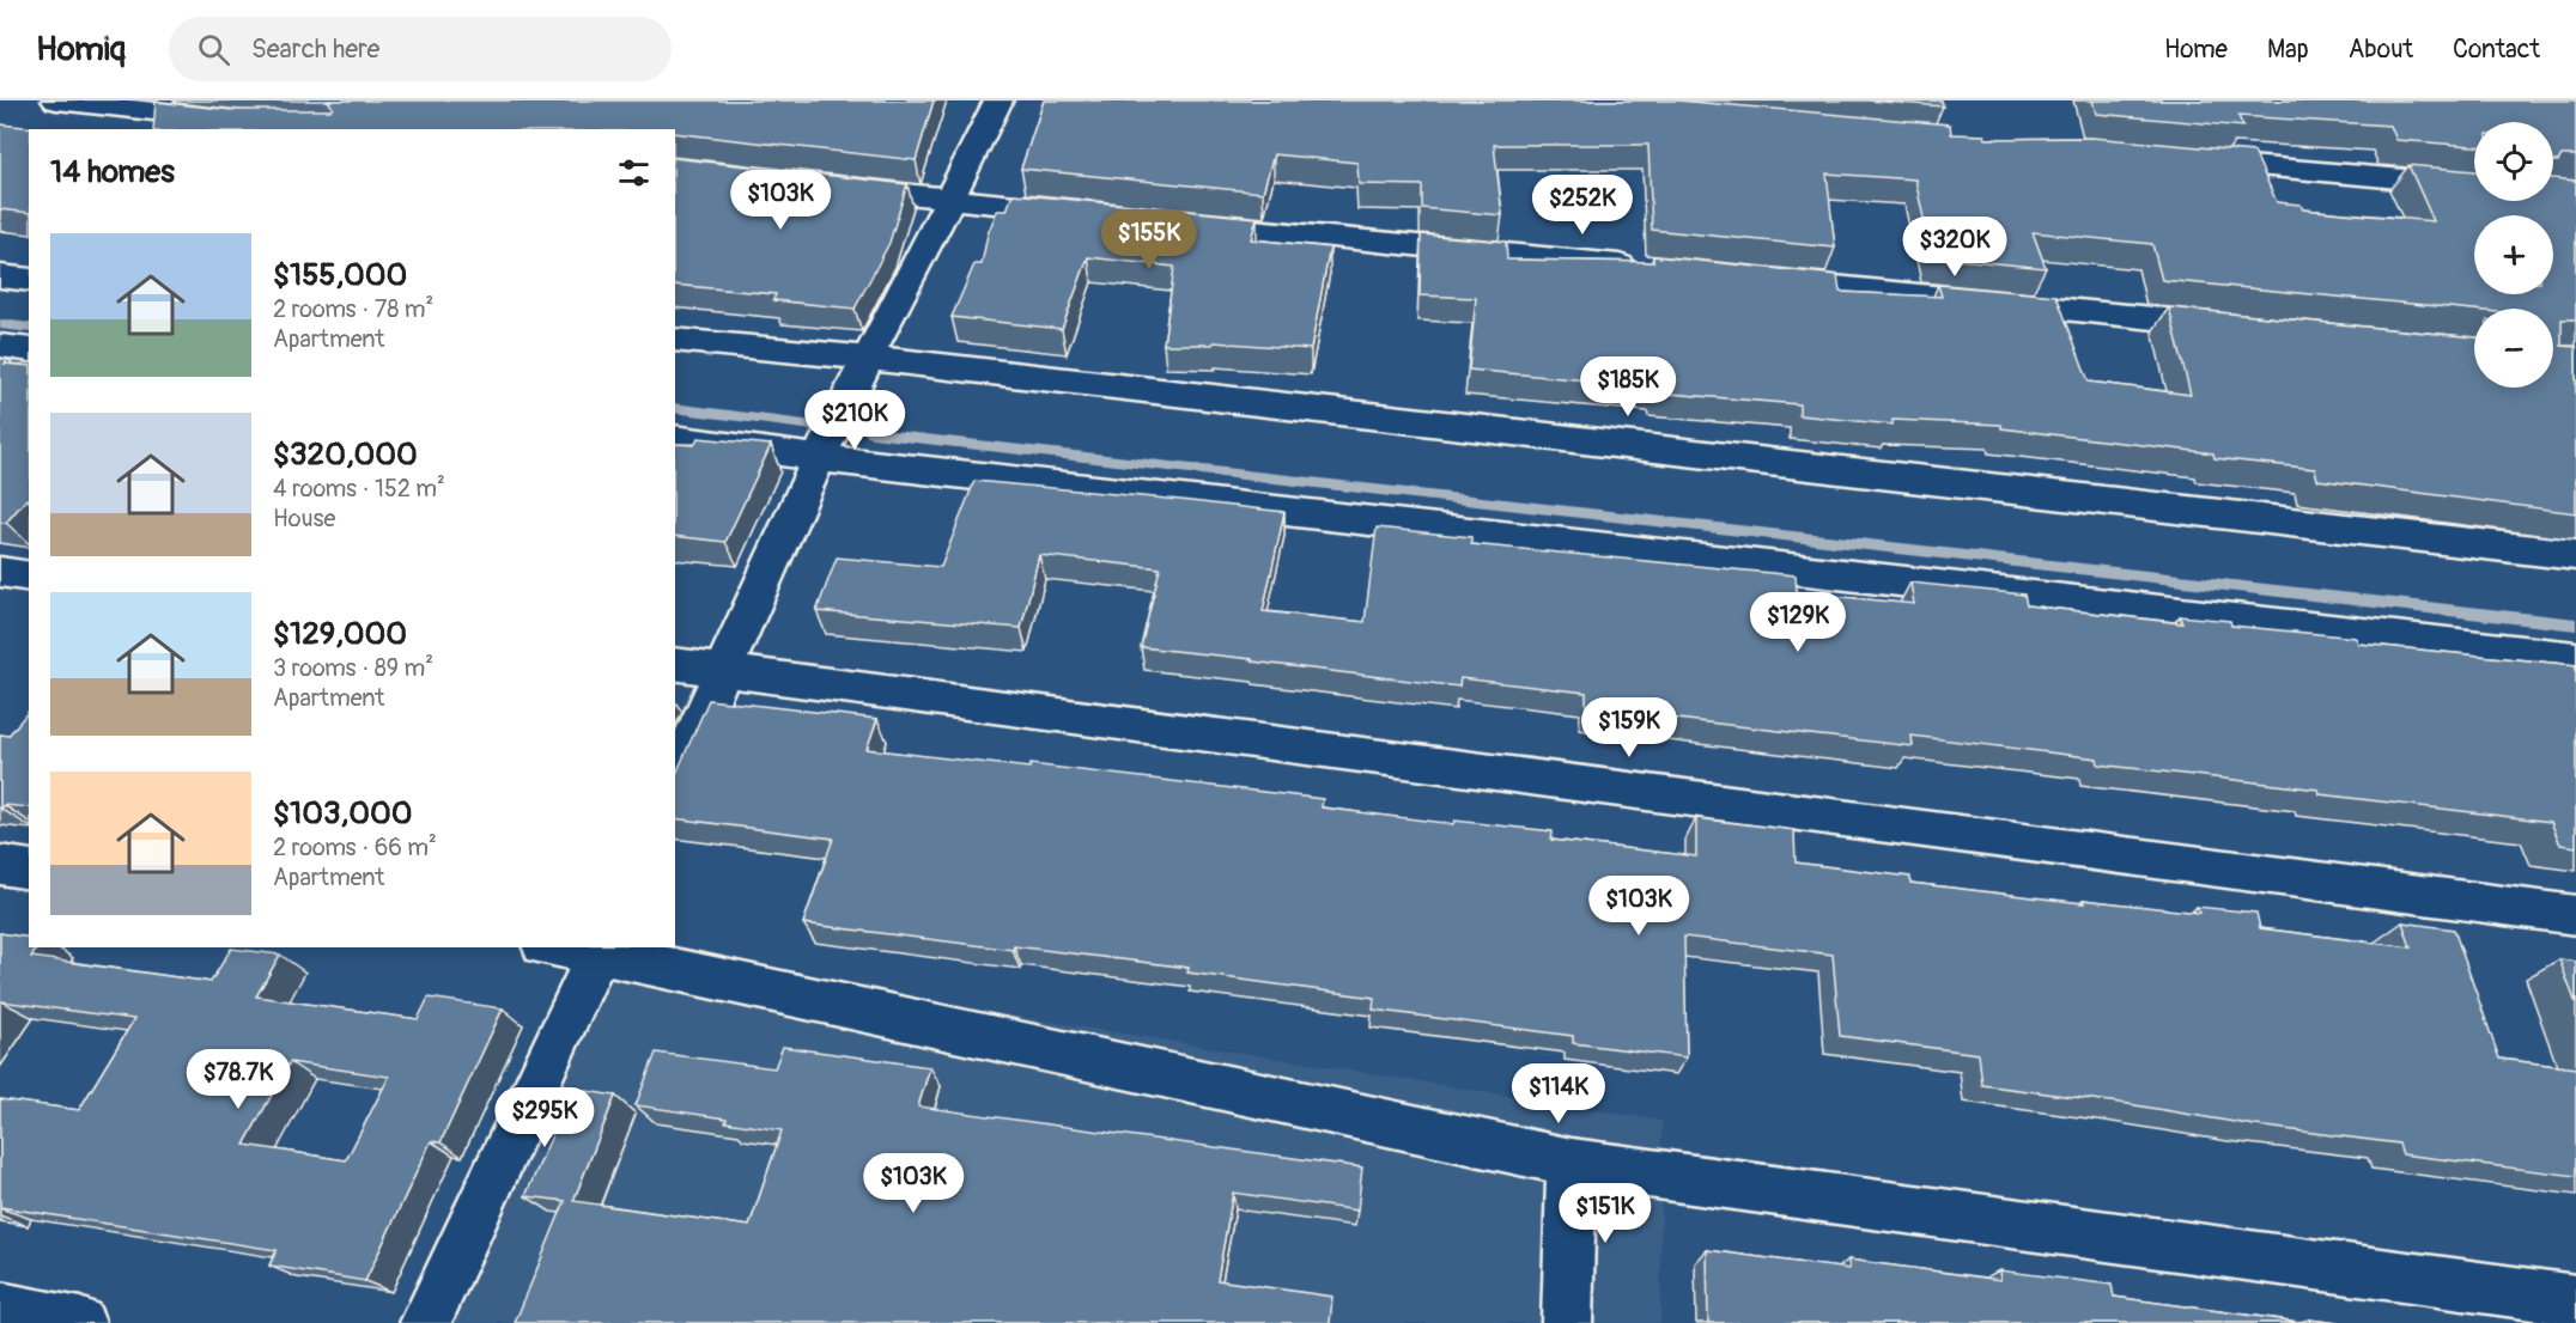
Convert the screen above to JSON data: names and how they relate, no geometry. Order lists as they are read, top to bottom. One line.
{"page":{"header":"Homiq","search":"Search here","nav":["Home","Map","About","Contact"],"map_buttons":["+","−"],"heading":"14 homes","price":["$103K","$252K","$155K","$320K","$185K","$210K","$129K","$159K","$103K","$78.7K","$114K","$295K","$103K","$151K"],"list":[{"name":"$155,000","note":"2 rooms · 78 m² · Apartment"},{"name":"$320,000","note":"4 rooms · 152 m² · House"},{"name":"$129,000","note":"3 rooms · 89 m² · Apartment"},{"name":"$103,000","note":"2 rooms · 66 m² · Apartment"}]}}
